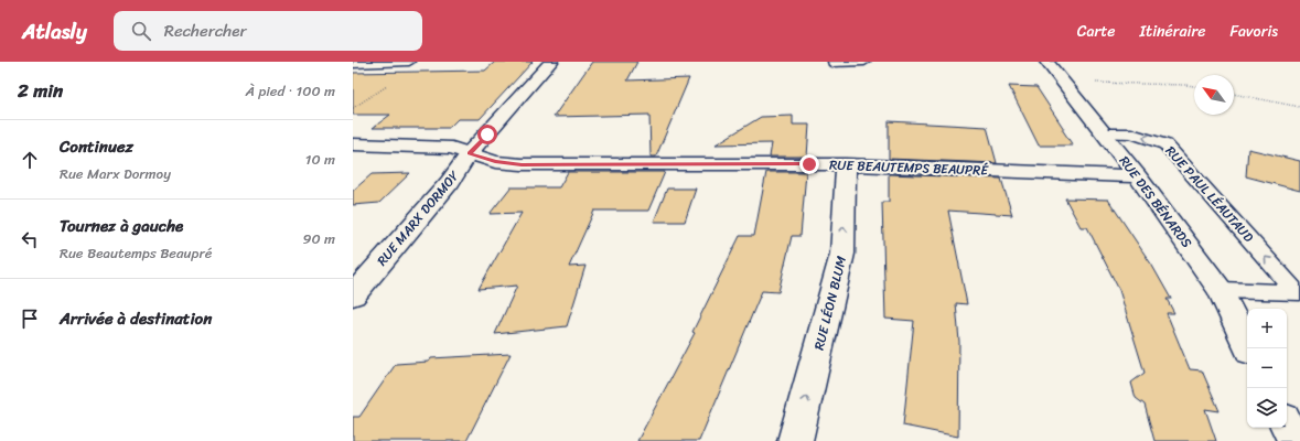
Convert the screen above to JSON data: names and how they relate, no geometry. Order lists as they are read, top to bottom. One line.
{"streets":{"street":["RUE BEAUTEMPS BEAUPRÉ","RUE DES BÉNARDS","RUE MARX DORMOY","RUE LÉON BLUM"],"lane":["RUE PAUL LÉAUTAUD"]},"crossings":[["RUE BEAUTEMPS BEAUPRÉ","RUE DES BÉNARDS"],["RUE BEAUTEMPS BEAUPRÉ","RUE MARX DORMOY"],["RUE BEAUTEMPS BEAUPRÉ","RUE LÉON BLUM"],["RUE PAUL LÉAUTAUD","RUE DES BÉNARDS"]],"one_way":["RUE PAUL LÉAUTAUD","RUE LÉON BLUM"],"north":"top left","page":{"header":"Atlasly","search":"Rechercher","nav":["Carte","Itinéraire","Favoris"],"heading":["2 min","À pied · 100 m"],"list":[["Continuez","Rue Marx Dormoy","10 m"],["Tournez à gauche","Rue Beautemps Beaupré","90 m"],"Arrivée à destination"],"map_buttons":["+","−"]}}
